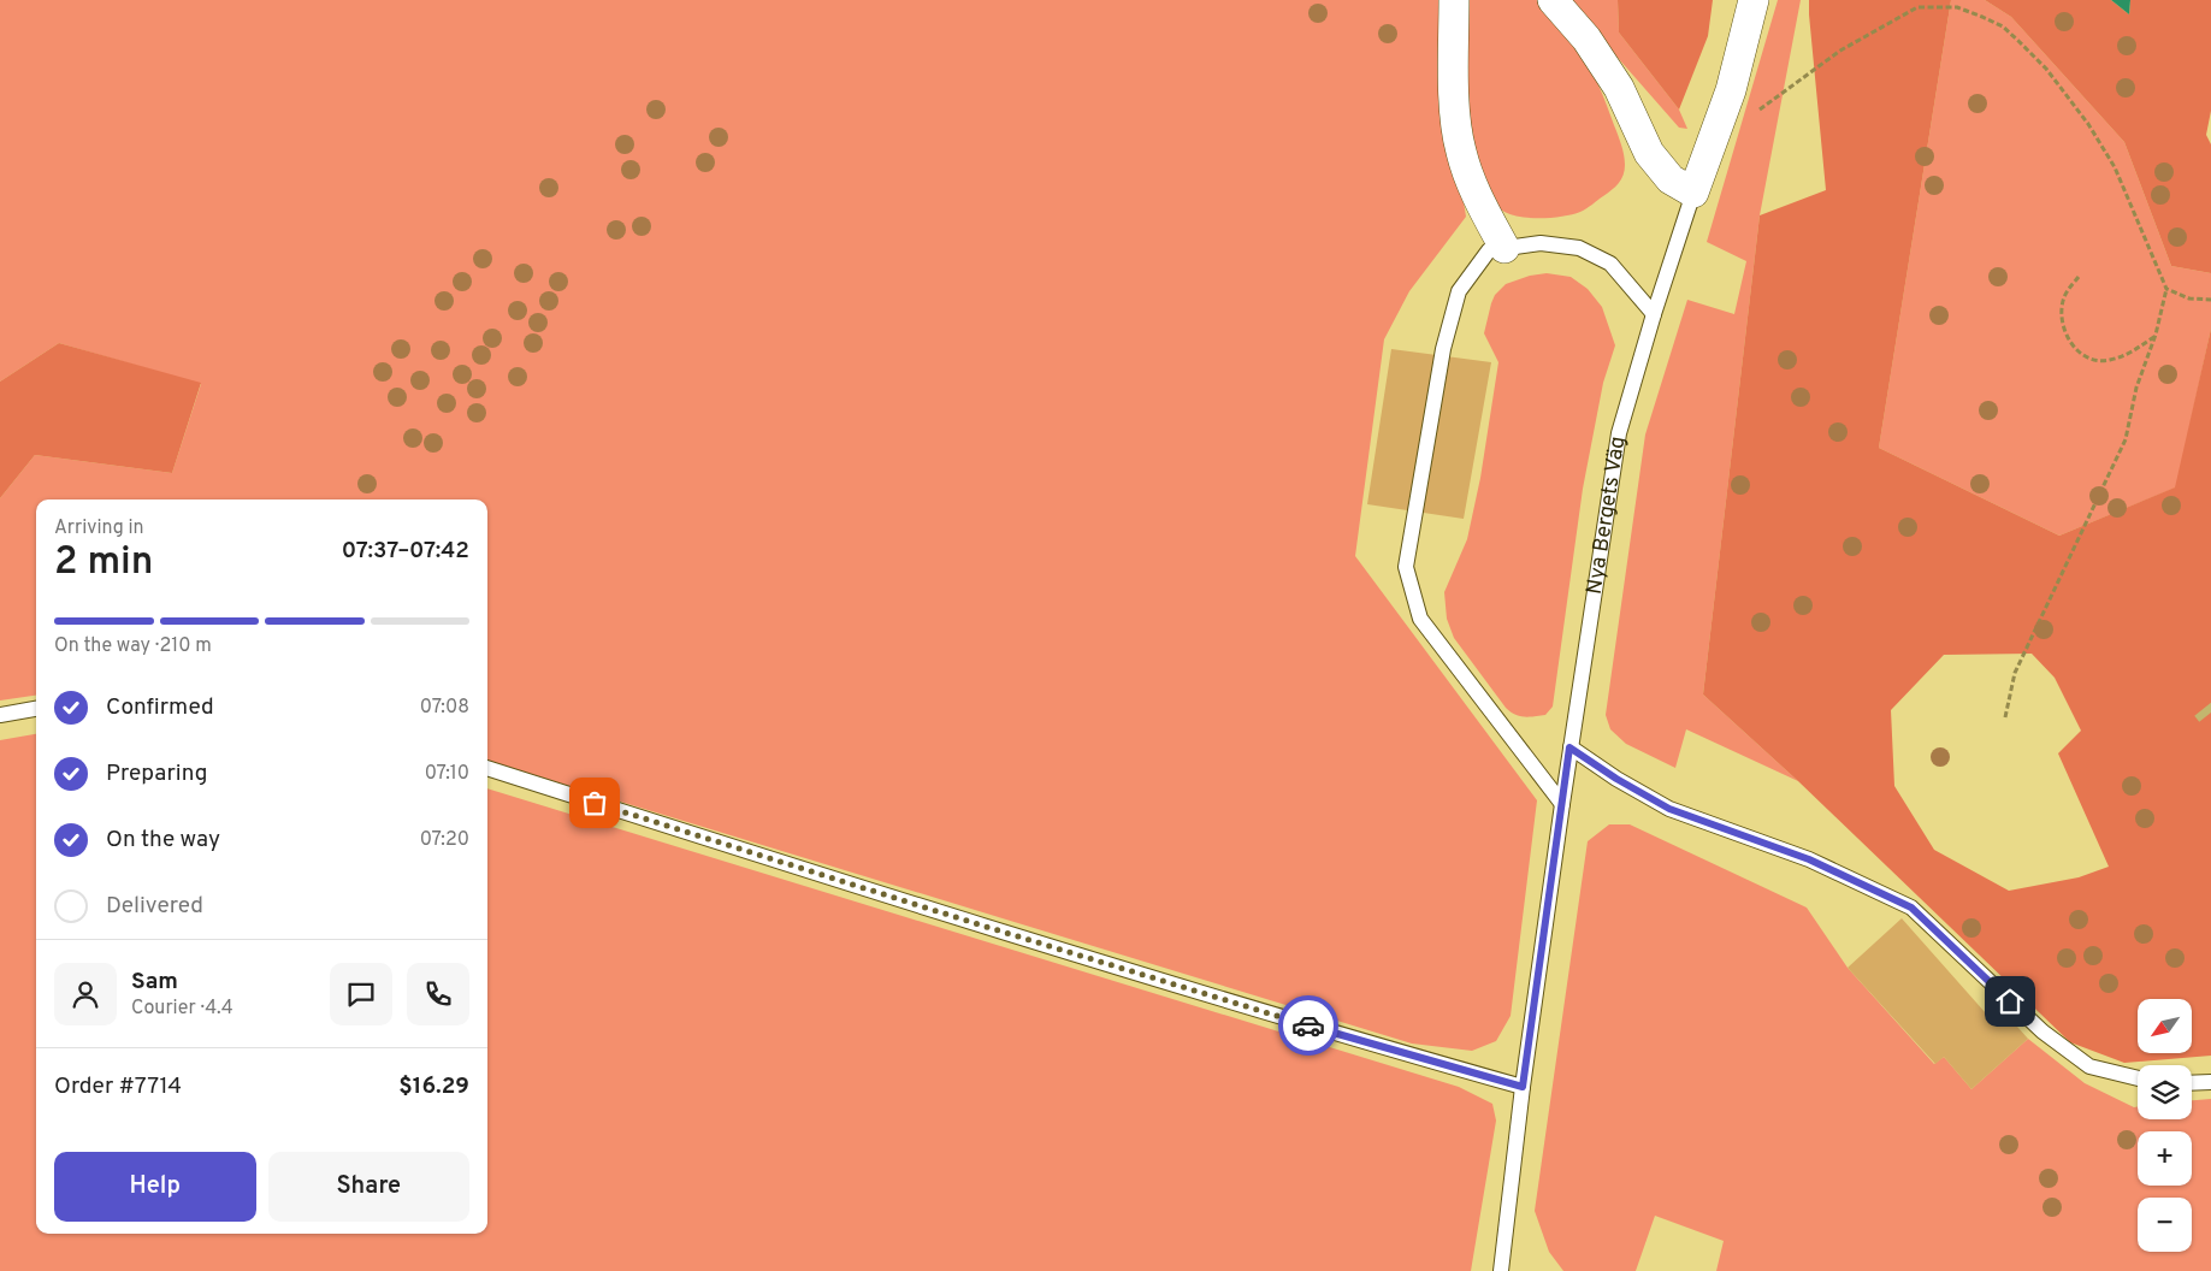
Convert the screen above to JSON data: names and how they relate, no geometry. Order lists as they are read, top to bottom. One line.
{"streets":{"lane":["Nya Bergets Väg"]},"north":"bottom left","page":{"heading":["2 min","Arriving in","07:37–07:42"],"panel":["Sam","Courier · 4.4","Order #7714","$16.29"],"bar":"On the way · 210 m","list":[["Confirmed","07:08"],["Preparing","07:10"],["On the way","07:20"],"Delivered"],"map_buttons":["+","−"],"buttons":["Help","Share"]}}
